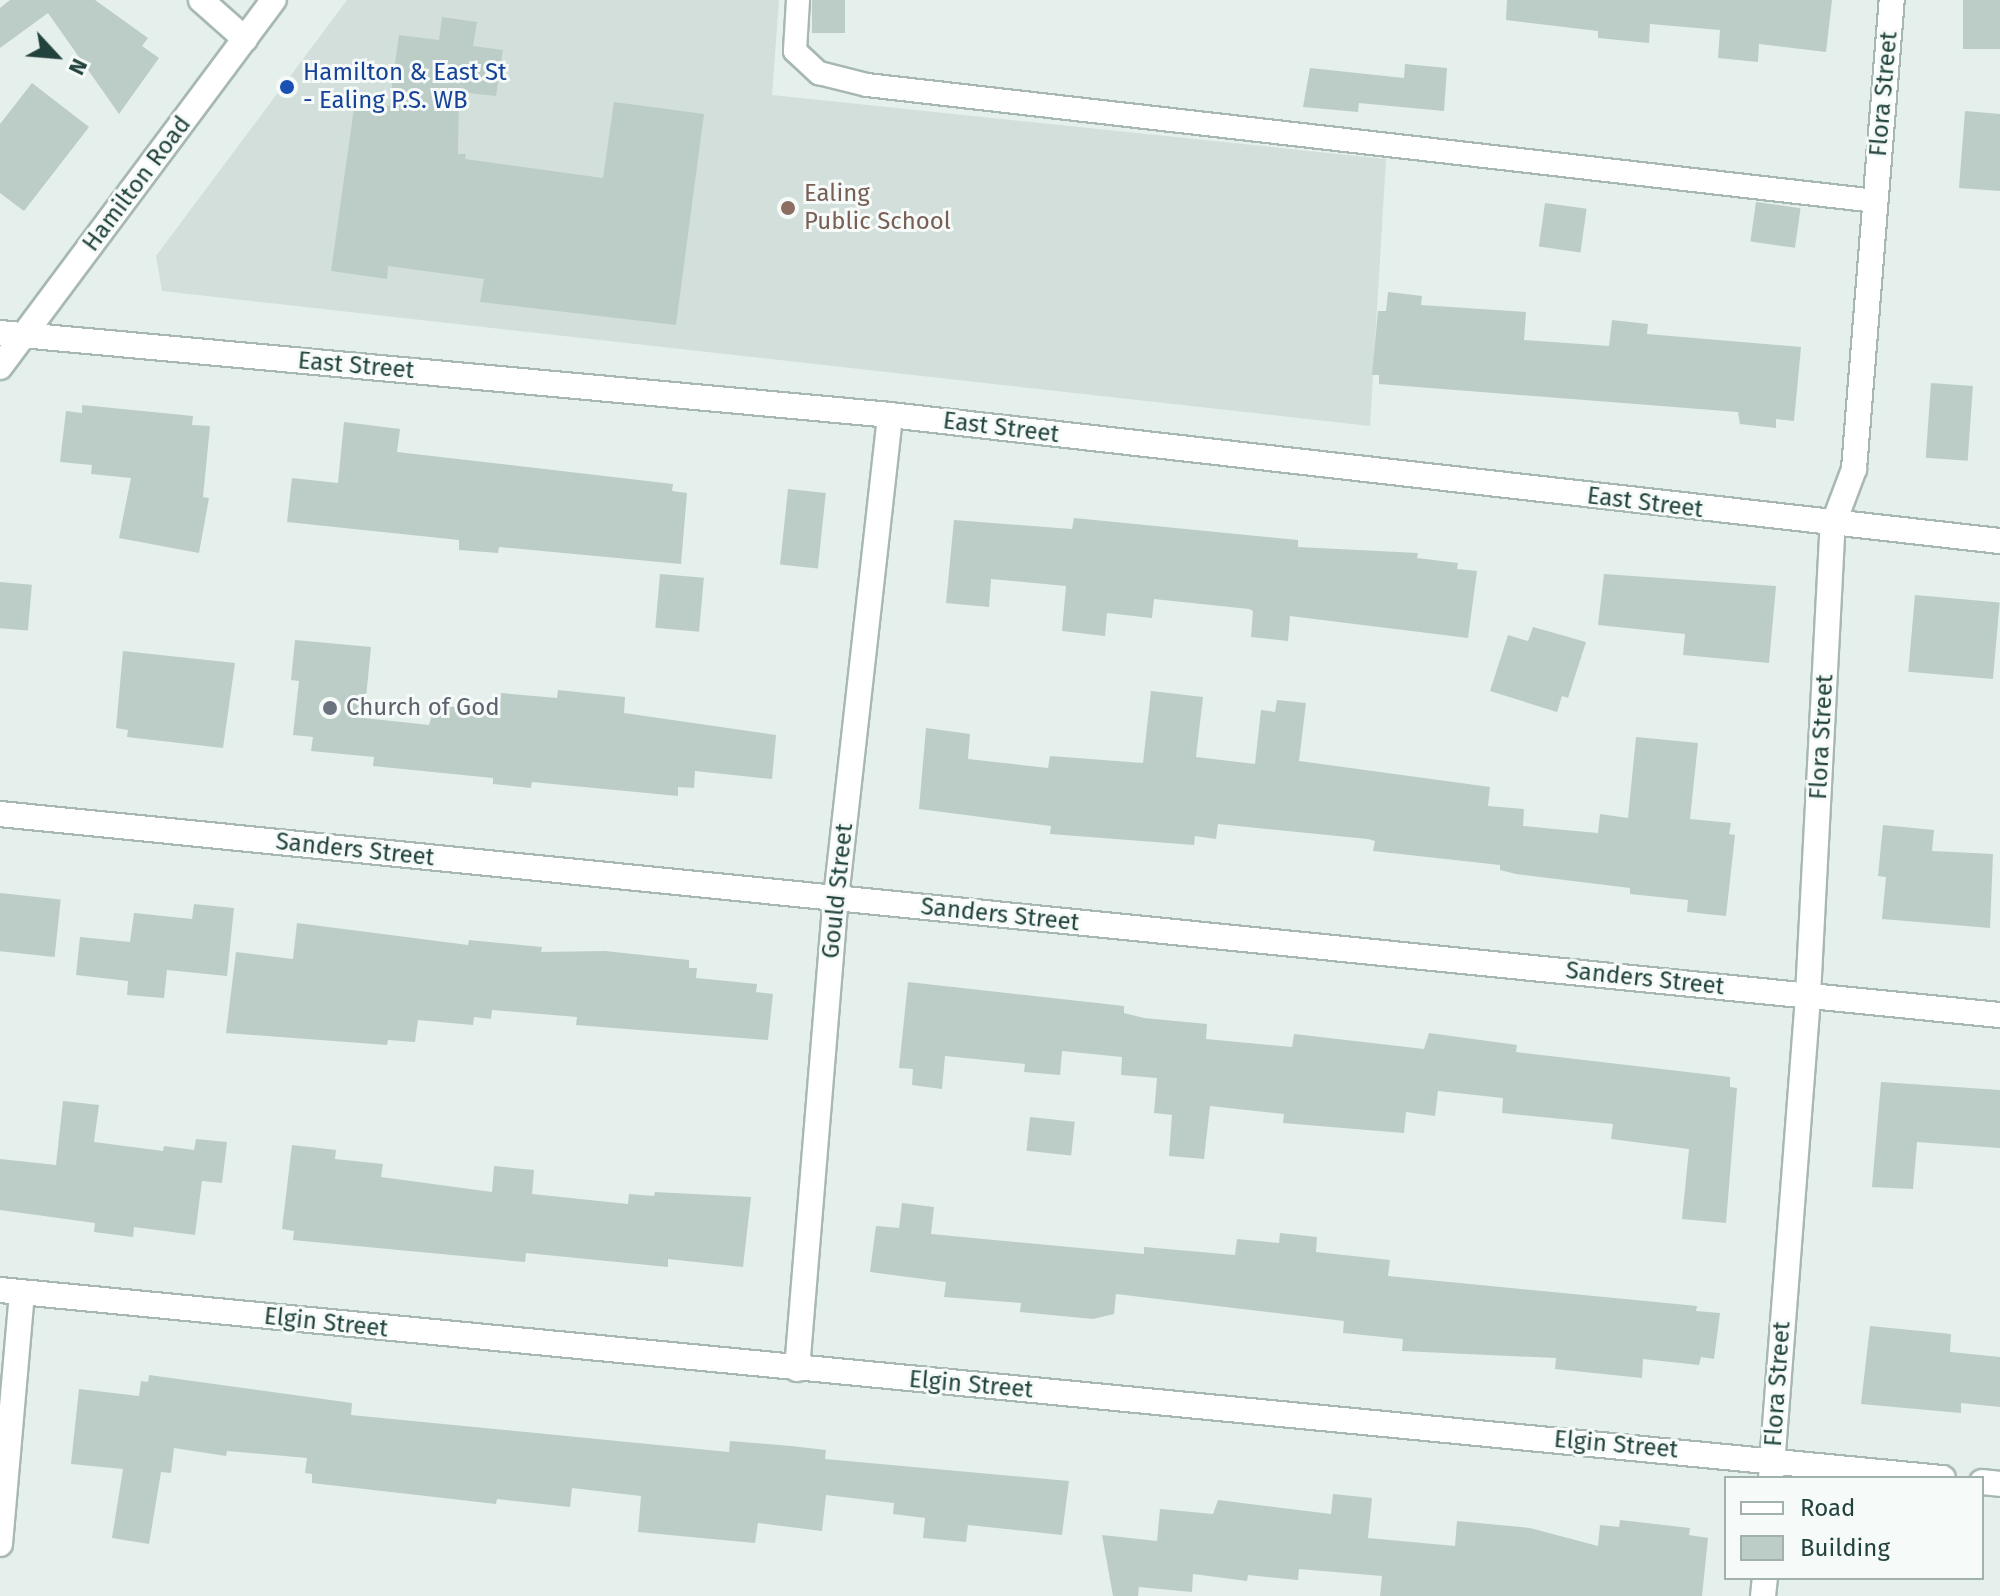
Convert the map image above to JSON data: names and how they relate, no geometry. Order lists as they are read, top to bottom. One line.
{"streets":{"street":["Flora Street","Hamilton Road","East Street","Sanders Street","Gould Street","Elgin Street"]},"crossings":[["Flora Street","East Street"],["Flora Street","Sanders Street"],["Flora Street","Elgin Street"],["Hamilton Road","East Street"],["East Street","Gould Street"],["Sanders Street","Gould Street"],["Gould Street","Elgin Street"]],"places":["Hamilton & East St - Ealing P.S. WB","Ealing Public School","Church of God"],"legend":["Road","Building"],"north":"bottom right"}
